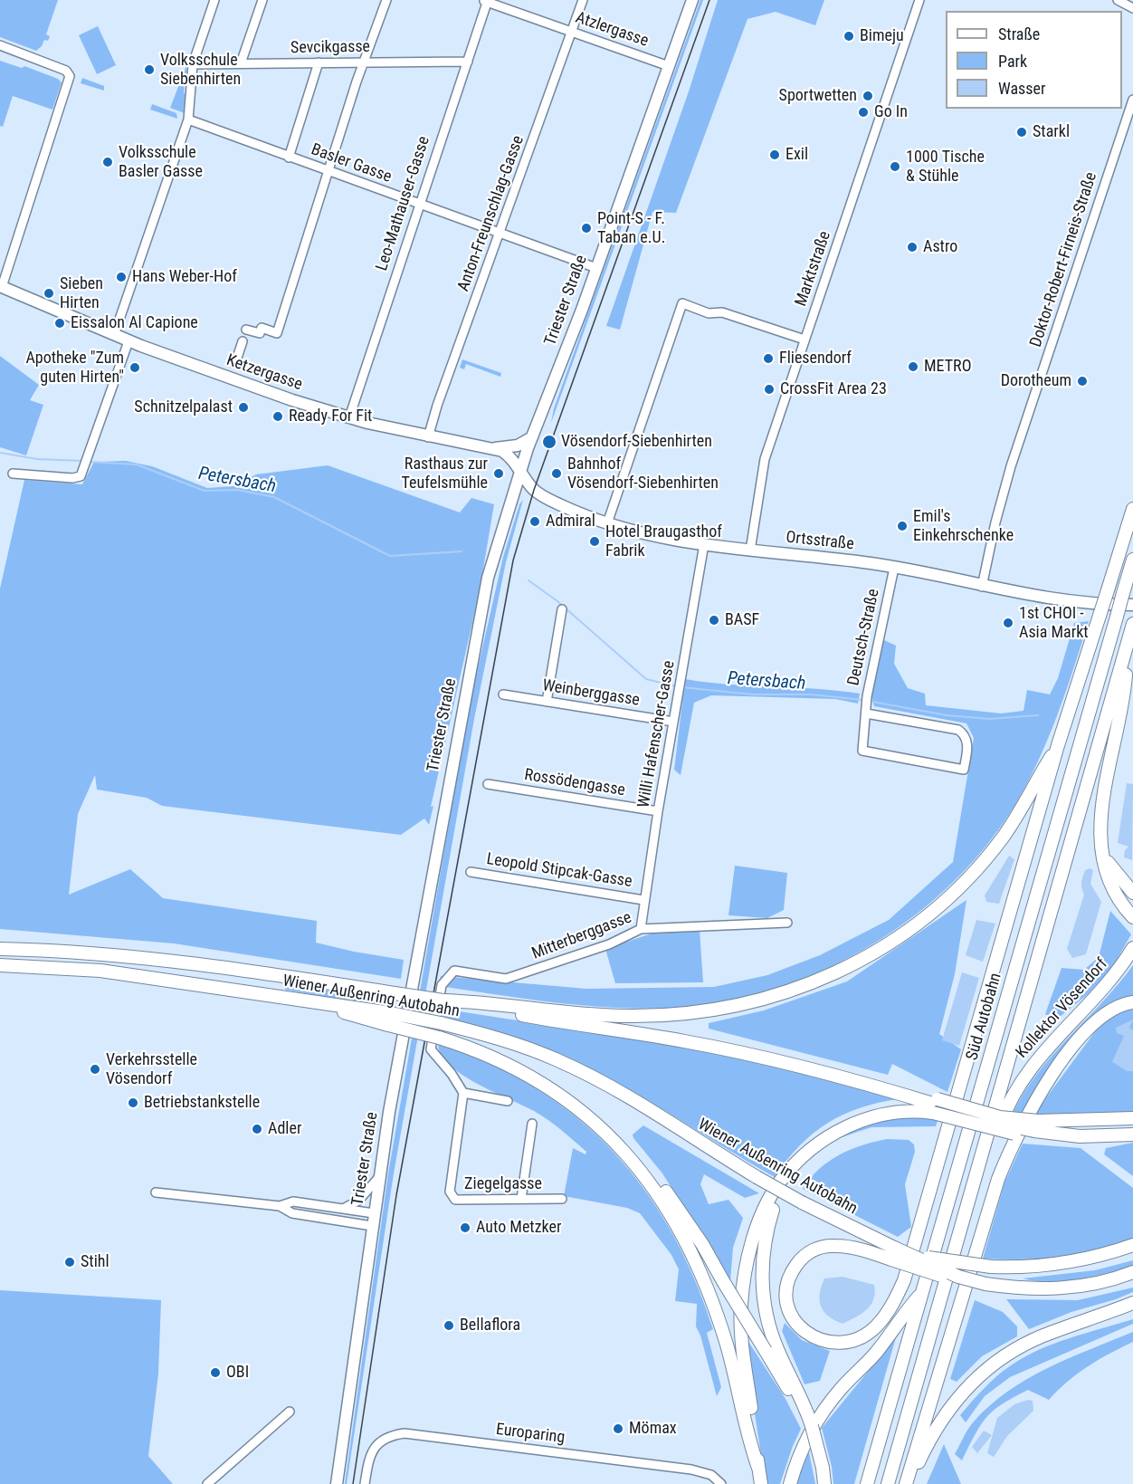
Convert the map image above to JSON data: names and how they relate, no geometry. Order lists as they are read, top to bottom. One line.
{"streets":{"highway":["Wiener Außenring Autobahn","Kollektor Vösendorf","Süd Autobahn"],"main road":["Triester Straße","Ketzergasse","Ortsstraße"],"street":["Atzlergasse","Sevcikgasse","Basler Gasse","Leo-Mathauser-Gasse","Anton-Freunschlag-Gasse","Doktor-Robert-Firneis-Straße","Marktstraße","Deutsch-Straße","Weinberggasse","Willi Hafenscher-Gasse","Rossödengasse","Leopold Stipcak-Gasse","Mitterberggasse","Ziegelgasse","Europaring"]},"crossings":[["Atzlergasse","Leo-Mathauser-Gasse"],["Atzlergasse","Anton-Freunschlag-Gasse"],["Atzlergasse","Triester Straße"],["Sevcikgasse","Leo-Mathauser-Gasse"],["Basler Gasse","Leo-Mathauser-Gasse"],["Basler Gasse","Anton-Freunschlag-Gasse"],["Basler Gasse","Triester Straße"],["Leo-Mathauser-Gasse","Ketzergasse"],["Anton-Freunschlag-Gasse","Ketzergasse"],["Doktor-Robert-Firneis-Straße","Ortsstraße"],["Marktstraße","Ortsstraße"],["Triester Straße","Ketzergasse"],["Triester Straße","Ortsstraße"],["Ketzergasse","Ortsstraße"],["Ortsstraße","Deutsch-Straße"],["Ortsstraße","Willi Hafenscher-Gasse"],["Weinberggasse","Willi Hafenscher-Gasse"],["Willi Hafenscher-Gasse","Rossödengasse"],["Willi Hafenscher-Gasse","Leopold Stipcak-Gasse"],["Willi Hafenscher-Gasse","Mitterberggasse"],["Mitterberggasse","Ziegelgasse"]],"water":["Petersbach"],"places":["Bimeju","Volksschule Siebenhirten","Sportwetten","Go In","Starkl","Exil","Volksschule Basler Gasse","1000 Tische & Stühle","Point-S - F. Taban e.U.","Astro","Hans Weber-Hof","Sieben Hirten","Eissalon Al Capione","Fliesendorf","METRO","Apotheke \"Zum guten Hirten\"","Dorotheum","CrossFit Area 23","Schnitzelpalast","Ready For Fit","Vösendorf-Siebenhirten","Rasthaus zur Teufelsmühle","Bahnhof Vösendorf-Siebenhirten","Admiral","Emil's Einkehrschenke","Hotel Braugasthof Fabrik","BASF","1st CHOI - Asia Markt","Verkehrsstelle Vösendorf","Betriebstankstelle","Adler","Auto Metzker","Stihl","Bellaflora","OBI","Mömax"],"legend":["Straße","Park","Wasser"]}
